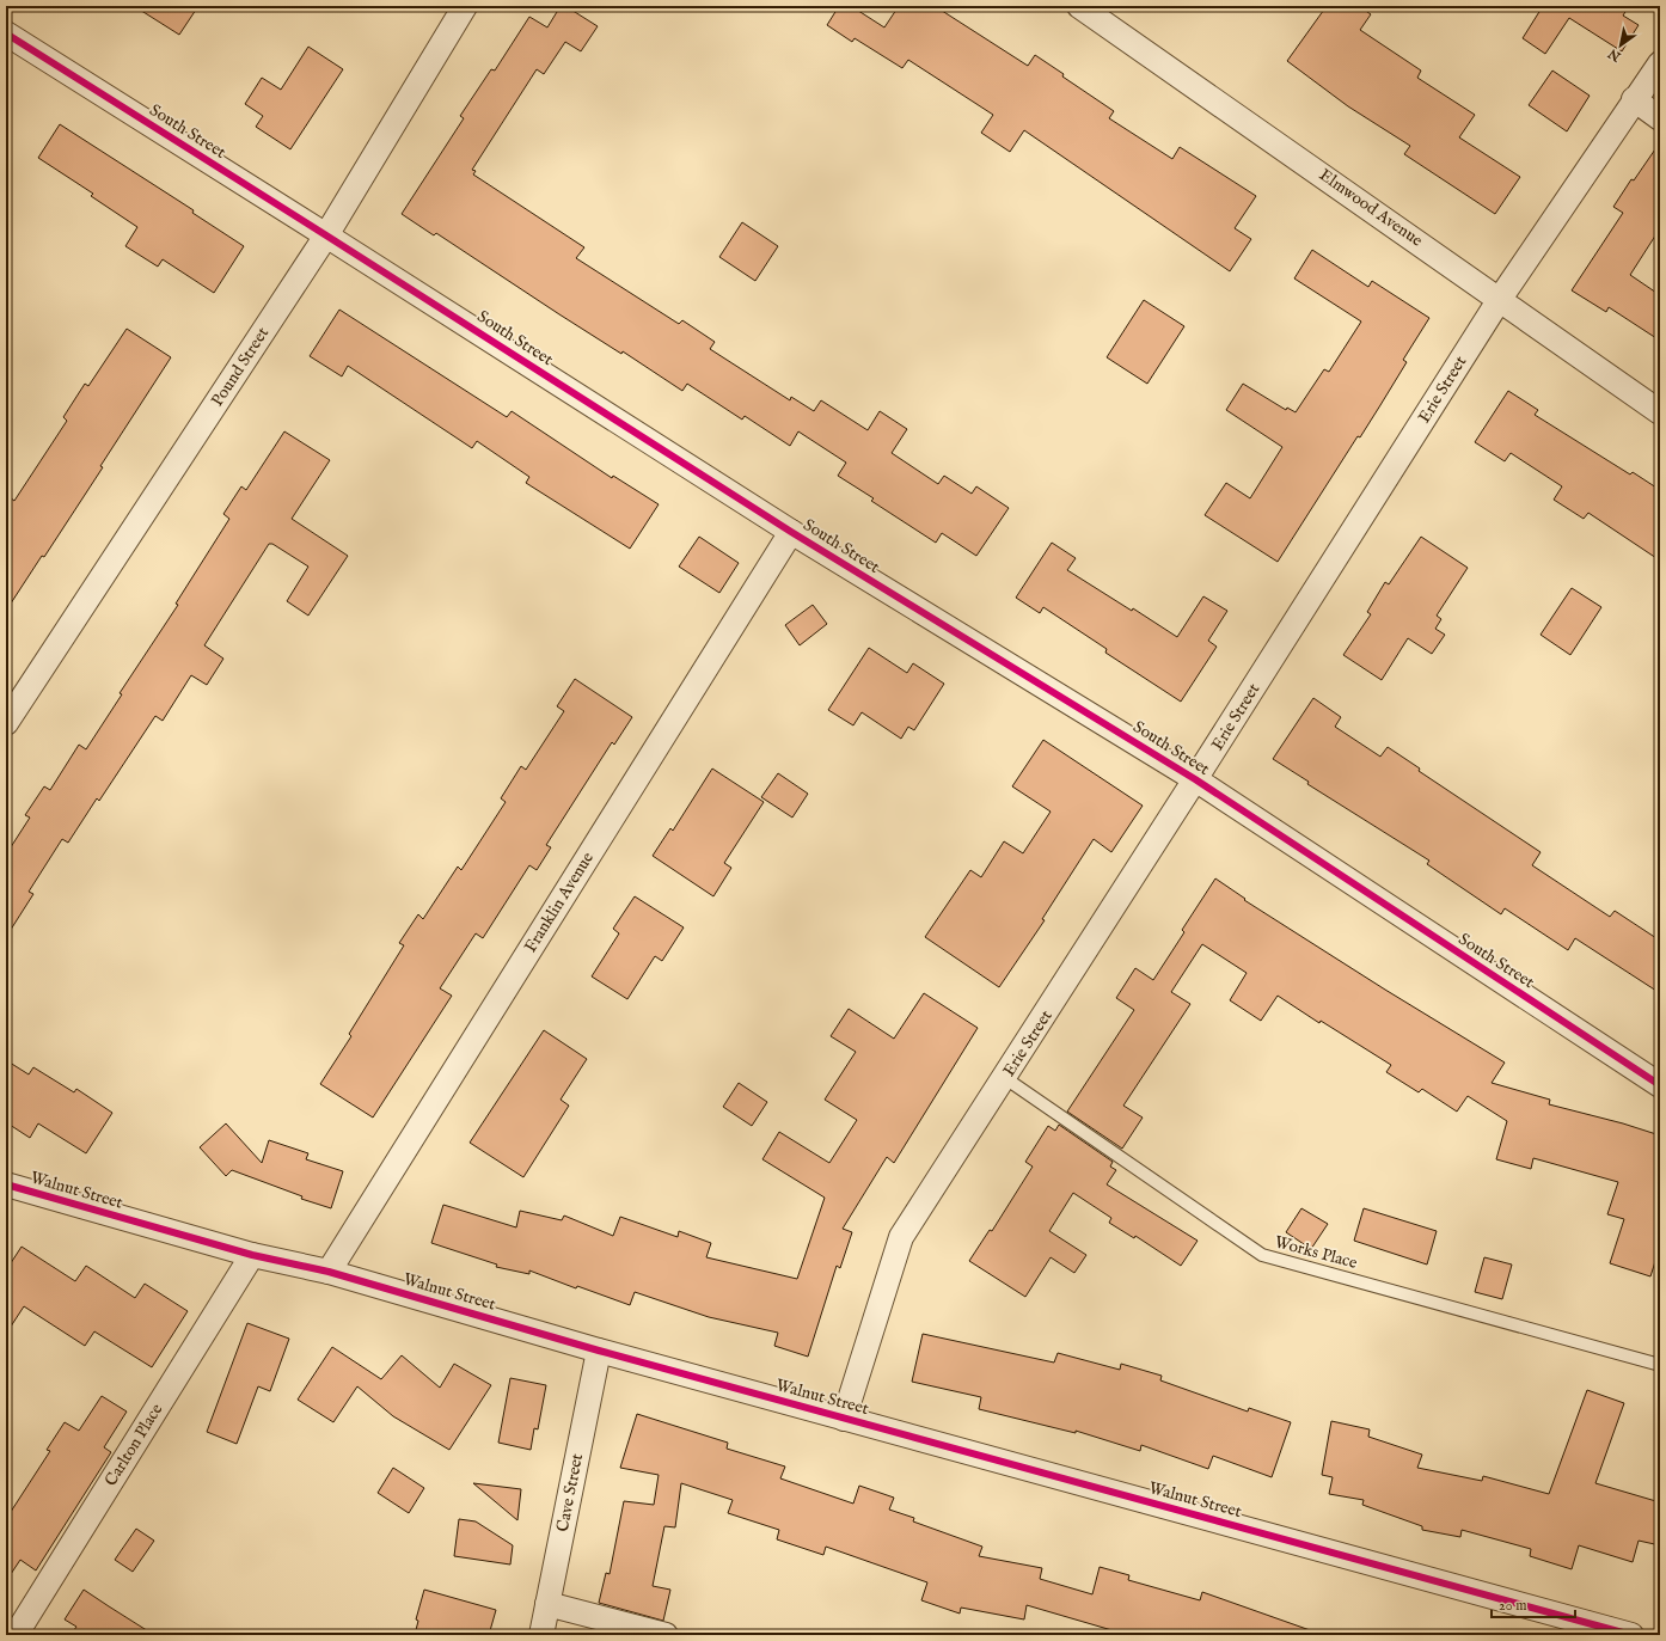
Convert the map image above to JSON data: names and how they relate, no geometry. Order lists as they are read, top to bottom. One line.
{"streets":{"street":["South Street","Elmwood Avenue","Pound Street","Erie Street","Franklin Avenue","Walnut Street","Carlton Place","Cave Street"],"lane":["Works Place"]},"crossings":[["South Street","Pound Street"],["South Street","Erie Street"],["South Street","Franklin Avenue"],["Elmwood Avenue","Erie Street"],["Erie Street","Walnut Street"],["Erie Street","Works Place"],["Franklin Avenue","Walnut Street"],["Walnut Street","Carlton Place"],["Walnut Street","Cave Street"]],"scale_bar":"20 m","north":"bottom left"}
